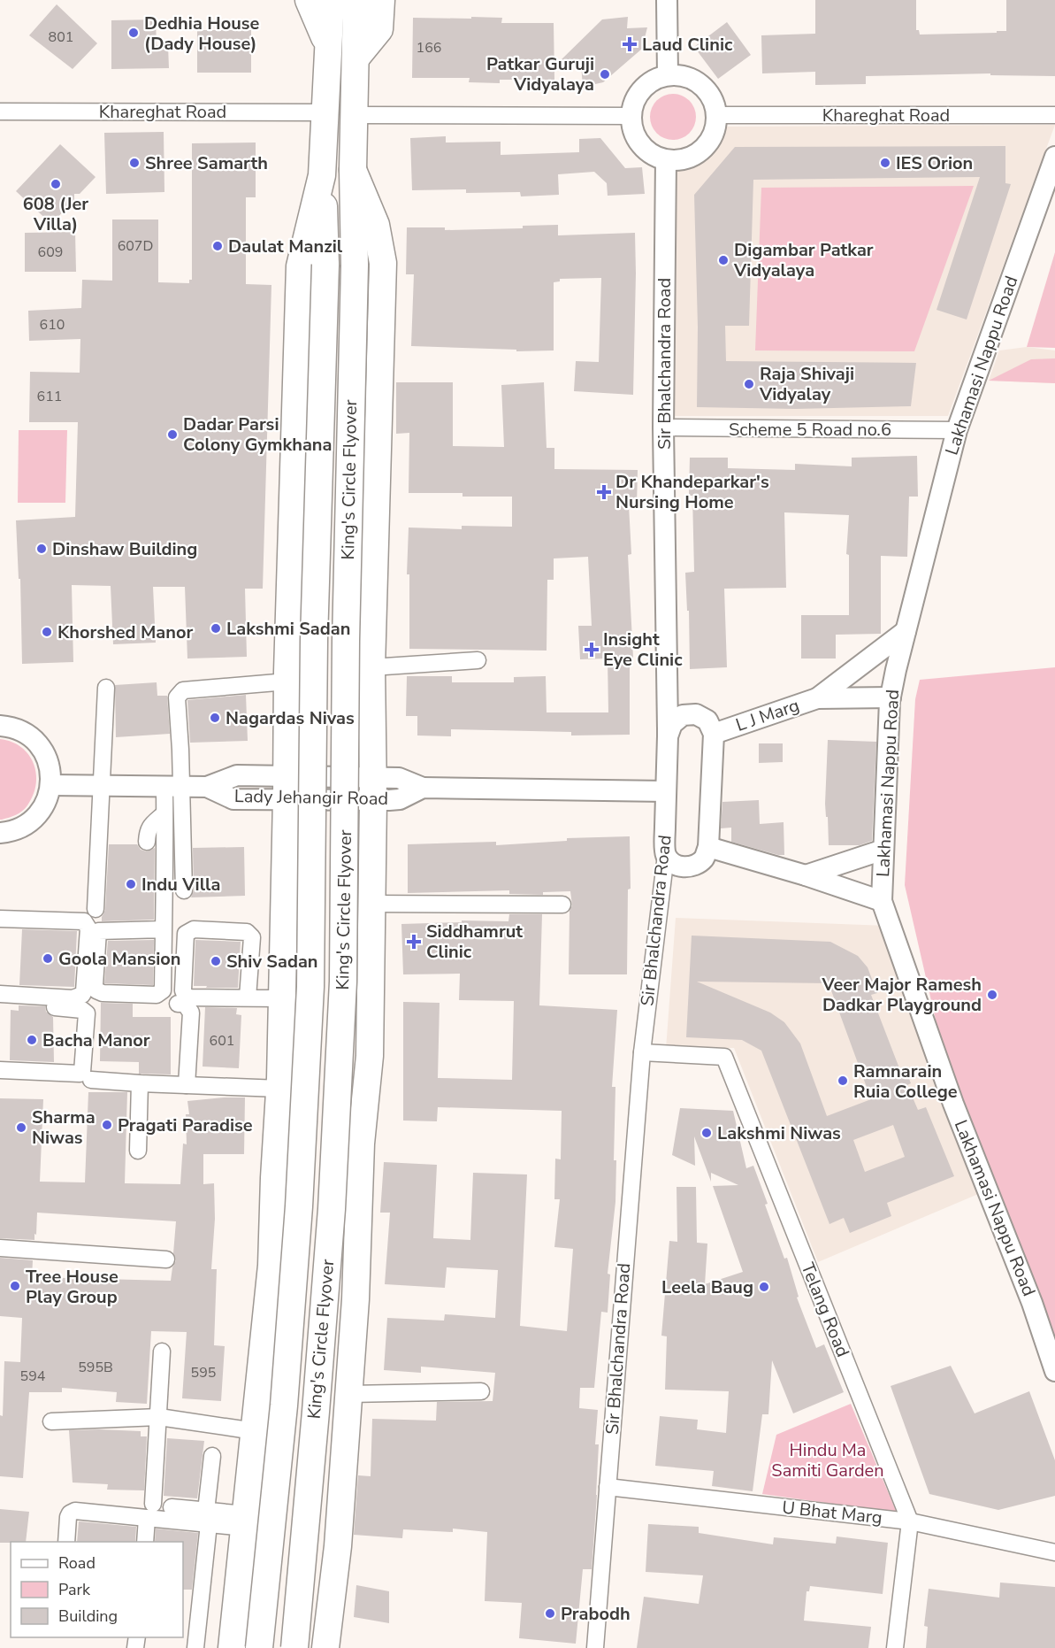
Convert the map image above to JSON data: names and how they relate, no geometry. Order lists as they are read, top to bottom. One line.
{"streets":{"highway":["King's Circle Flyover"],"street":["Khareghat Road","Sir Bhalchandra Road","Lakhamasi Nappu Road","Scheme 5 Road no.6","L J Marg","Lady Jehangir Road","Telang Road","U Bhat Marg"]},"crossings":[["Khareghat Road","Sir Bhalchandra Road"],["Sir Bhalchandra Road","Scheme 5 Road no.6"],["Sir Bhalchandra Road","L J Marg"],["Sir Bhalchandra Road","Lady Jehangir Road"],["Sir Bhalchandra Road","Telang Road"],["Sir Bhalchandra Road","U Bhat Marg"],["Lakhamasi Nappu Road","Scheme 5 Road no.6"],["Lakhamasi Nappu Road","L J Marg"],["Telang Road","U Bhat Marg"]],"parks":["Hindu Ma Samiti Garden"],"places":{"other":["Dedhia House (Dady House)","Patkar Guruji Vidyalaya","Shree Samarth","IES Orion","608 (Jer Villa)","Daulat Manzil","Digambar Patkar Vidyalaya","Raja Shivaji Vidyalay","Dadar Parsi Colony Gymkhana","Dinshaw Building","Lakshmi Sadan","Khorshed Manor","Nagardas Nivas","Indu Villa","Goola Mansion","Shiv Sadan","Veer Major Ramesh Dadkar Playground","Bacha Manor","Ramnarain Ruia College","Pragati Paradise","Sharma Niwas","Lakshmi Niwas","Tree House Play Group","Leela Baug","Prabodh"],"health":["Laud Clinic","Dr Khandeparkar's Nursing Home","Insight Eye Clinic","Siddhamrut Clinic"]},"house_numbers":["801","166","607D","609","610","611","601","595B","595","594"],"legend":["Road","Park","Building"]}
